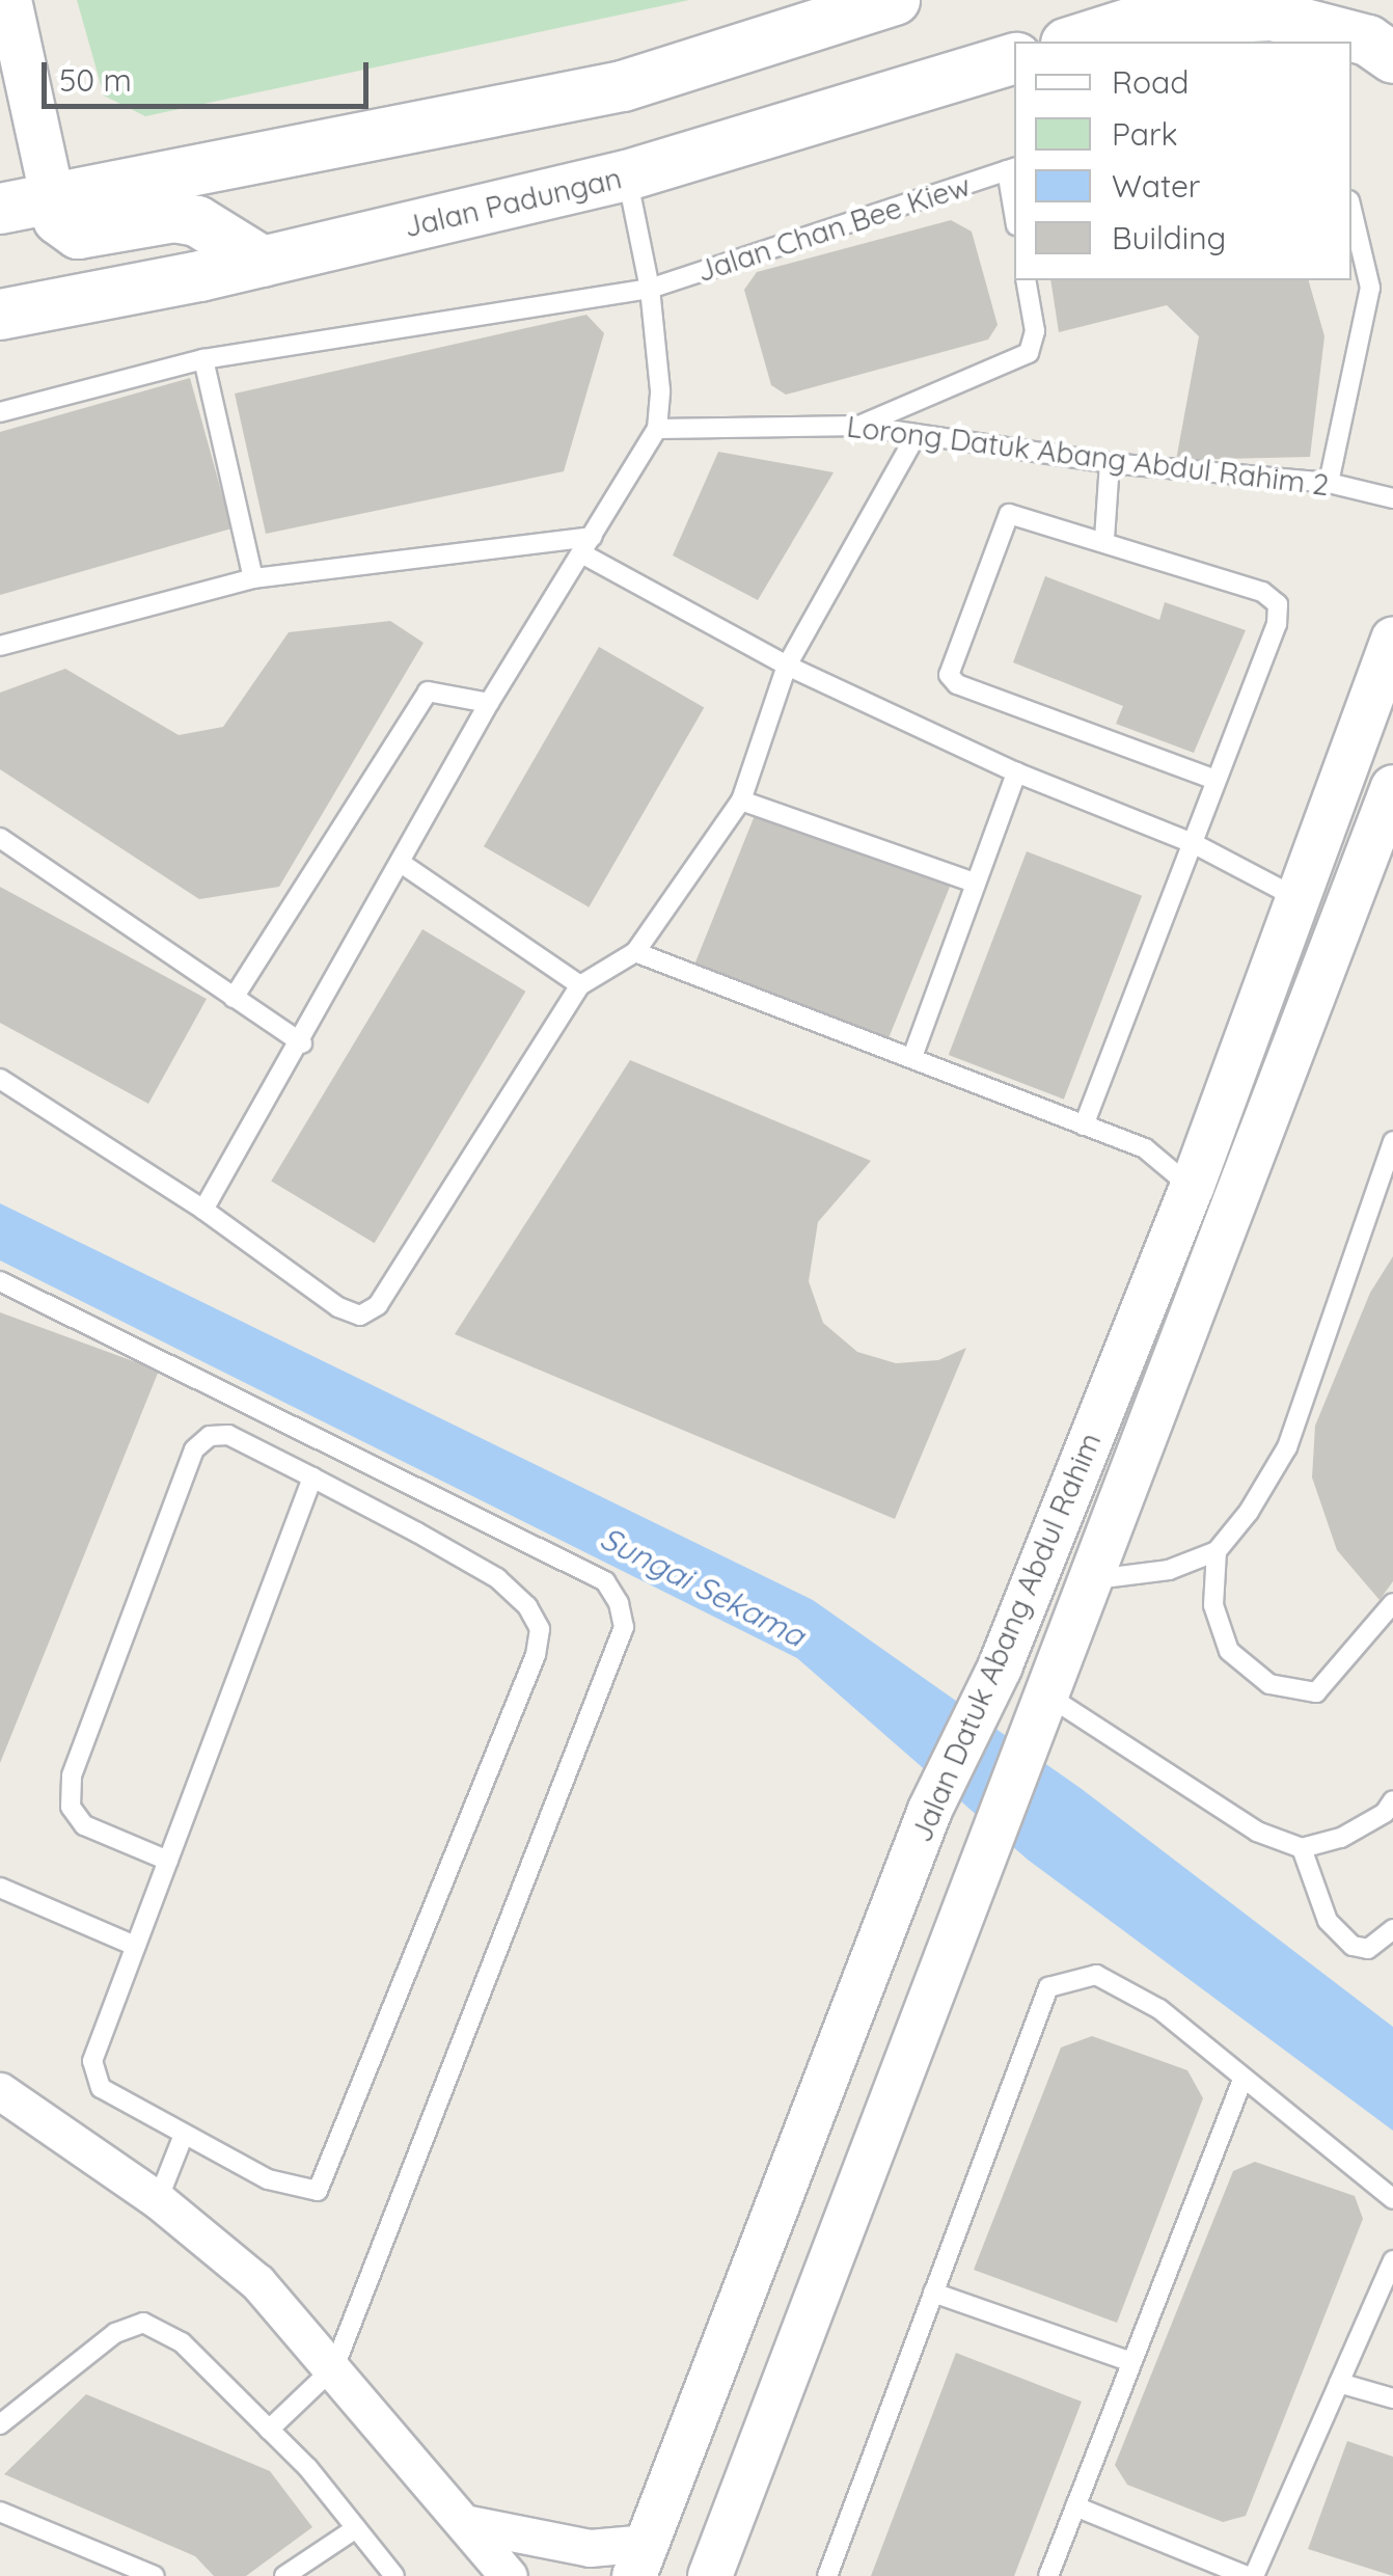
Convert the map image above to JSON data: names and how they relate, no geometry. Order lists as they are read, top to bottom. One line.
{"streets":{"main road":["Jalan Padungan"],"street":["Jalan Datuk Abang Abdul Rahim"],"lane":["Jalan Chan Bee Kiew","Lorong Datuk Abang Abdul Rahim 2"]},"water":["Sungai Sekama"],"legend":["Road","Park","Water","Building"],"scale_bar":"50 m"}
